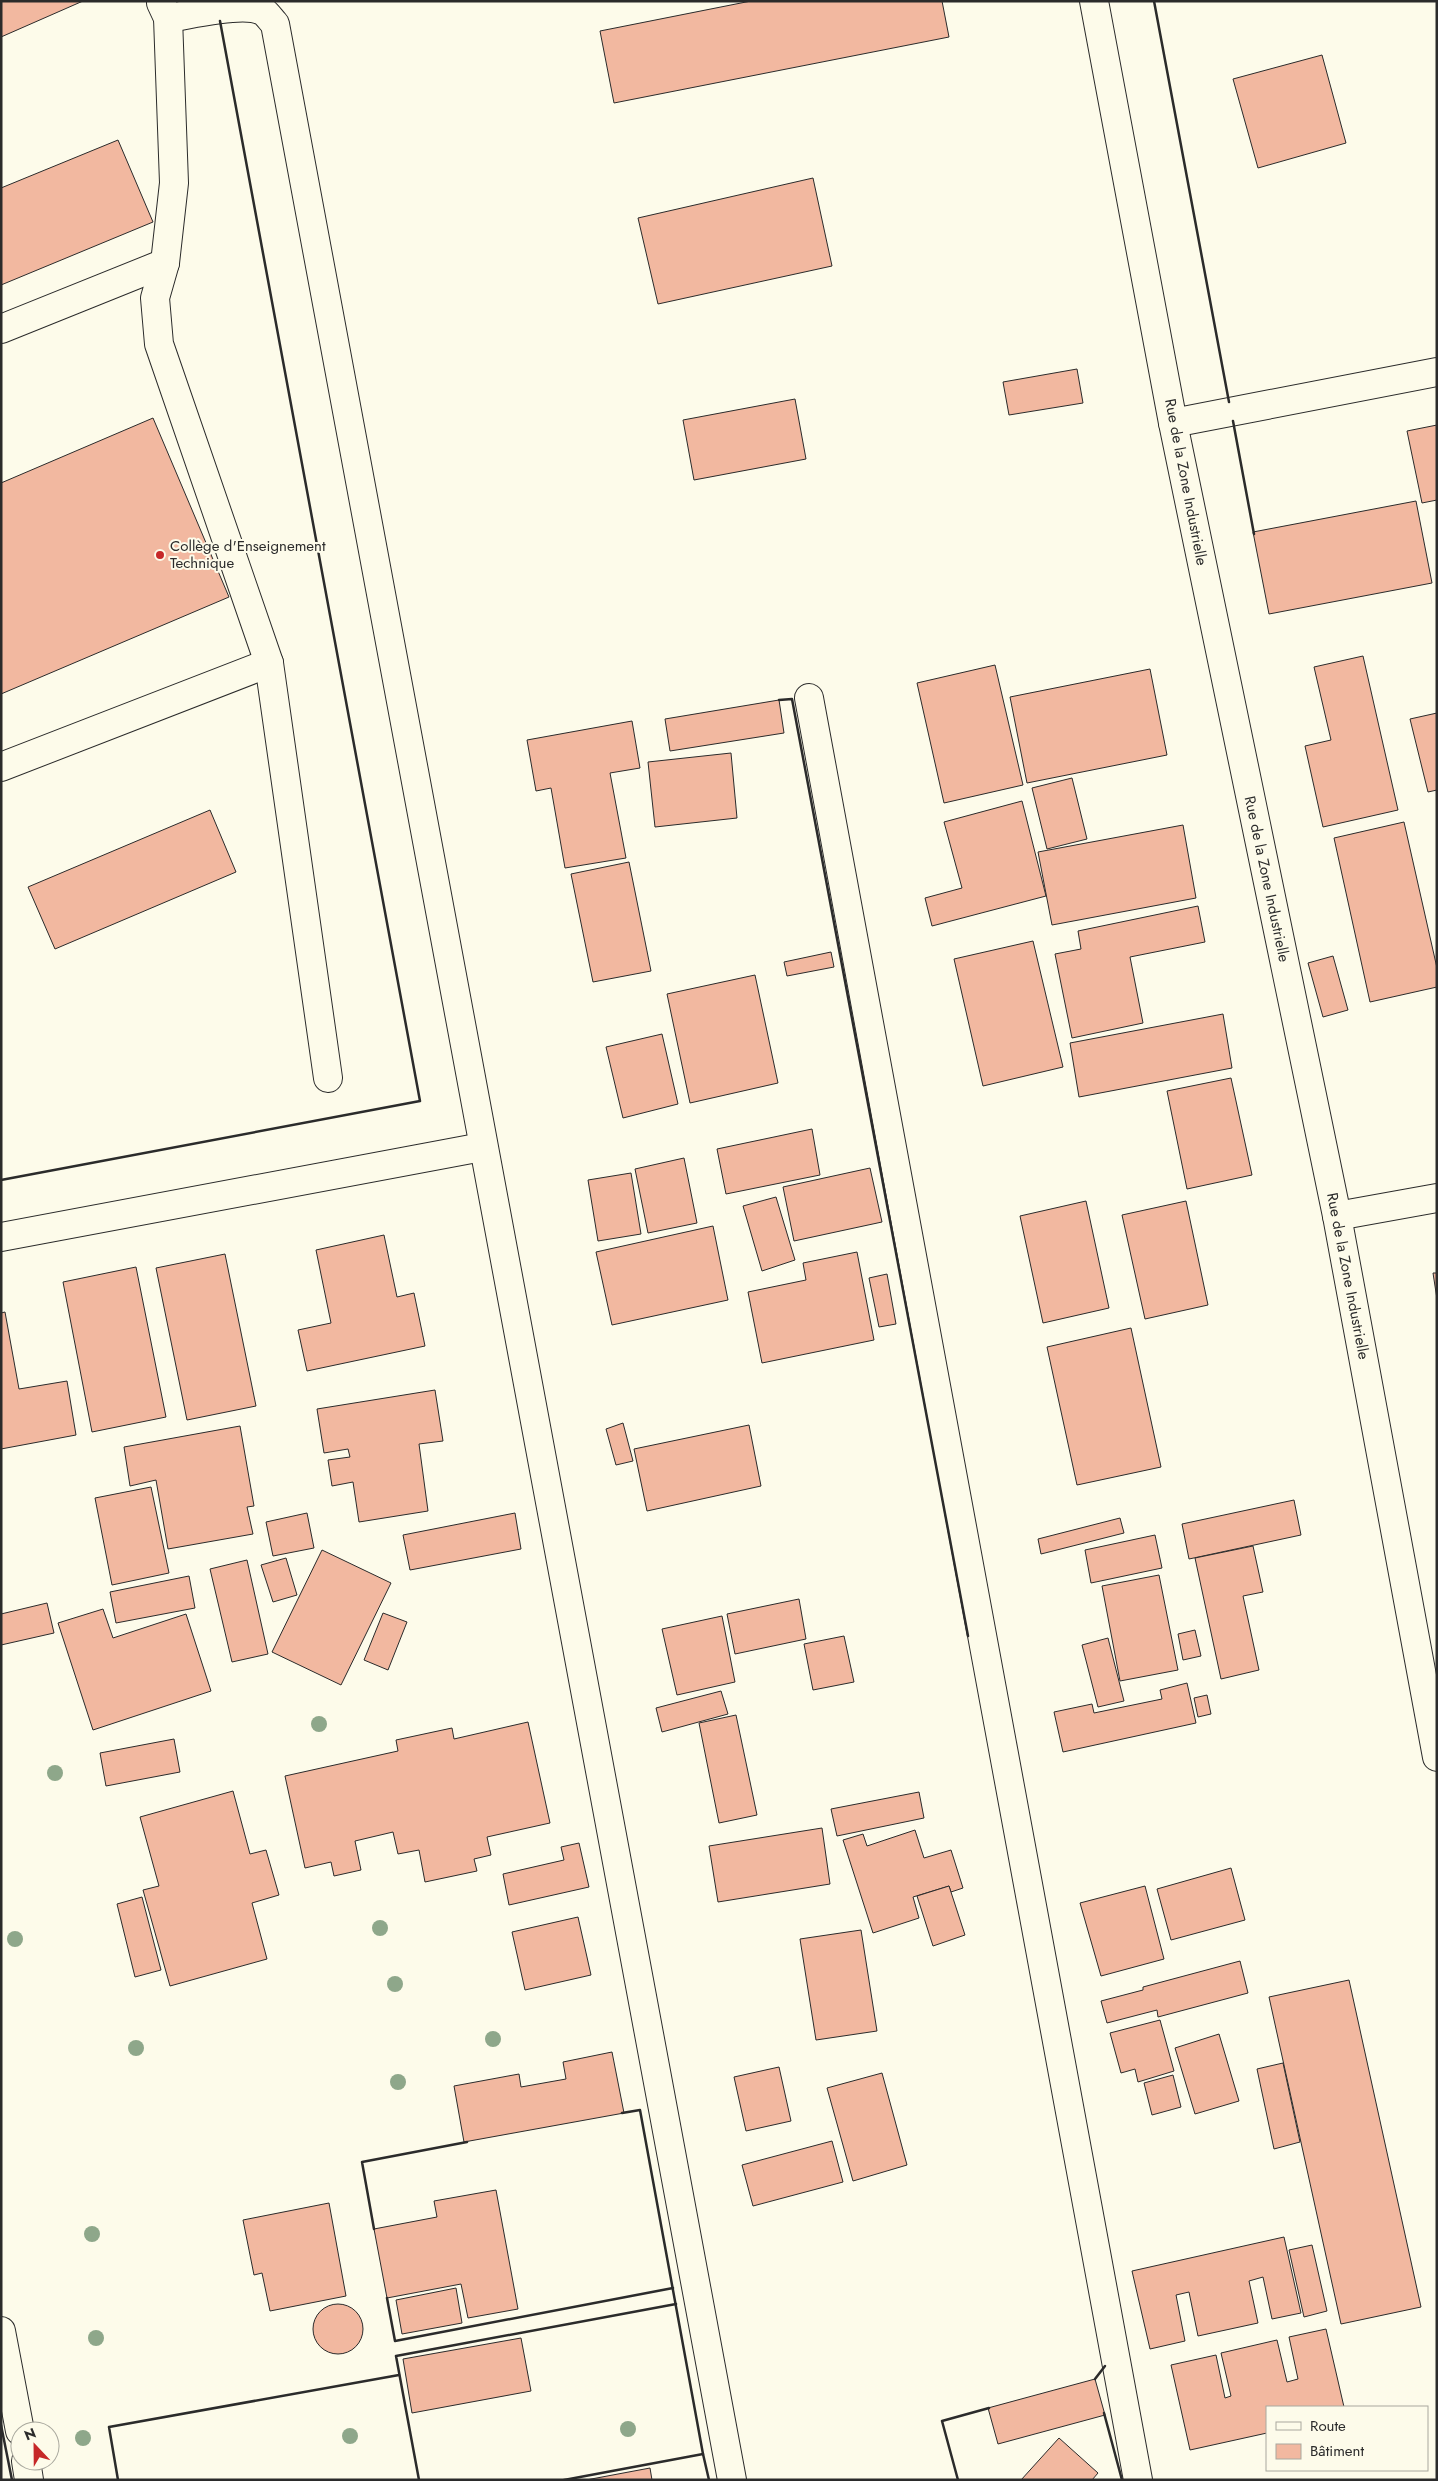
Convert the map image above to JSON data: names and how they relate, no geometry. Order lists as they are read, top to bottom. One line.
{"streets":{"street":["Rue de la Zone Industrielle"]},"places":["Collège d'Enseignement Technique"],"legend":["Route","Bâtiment"],"north":"top"}
